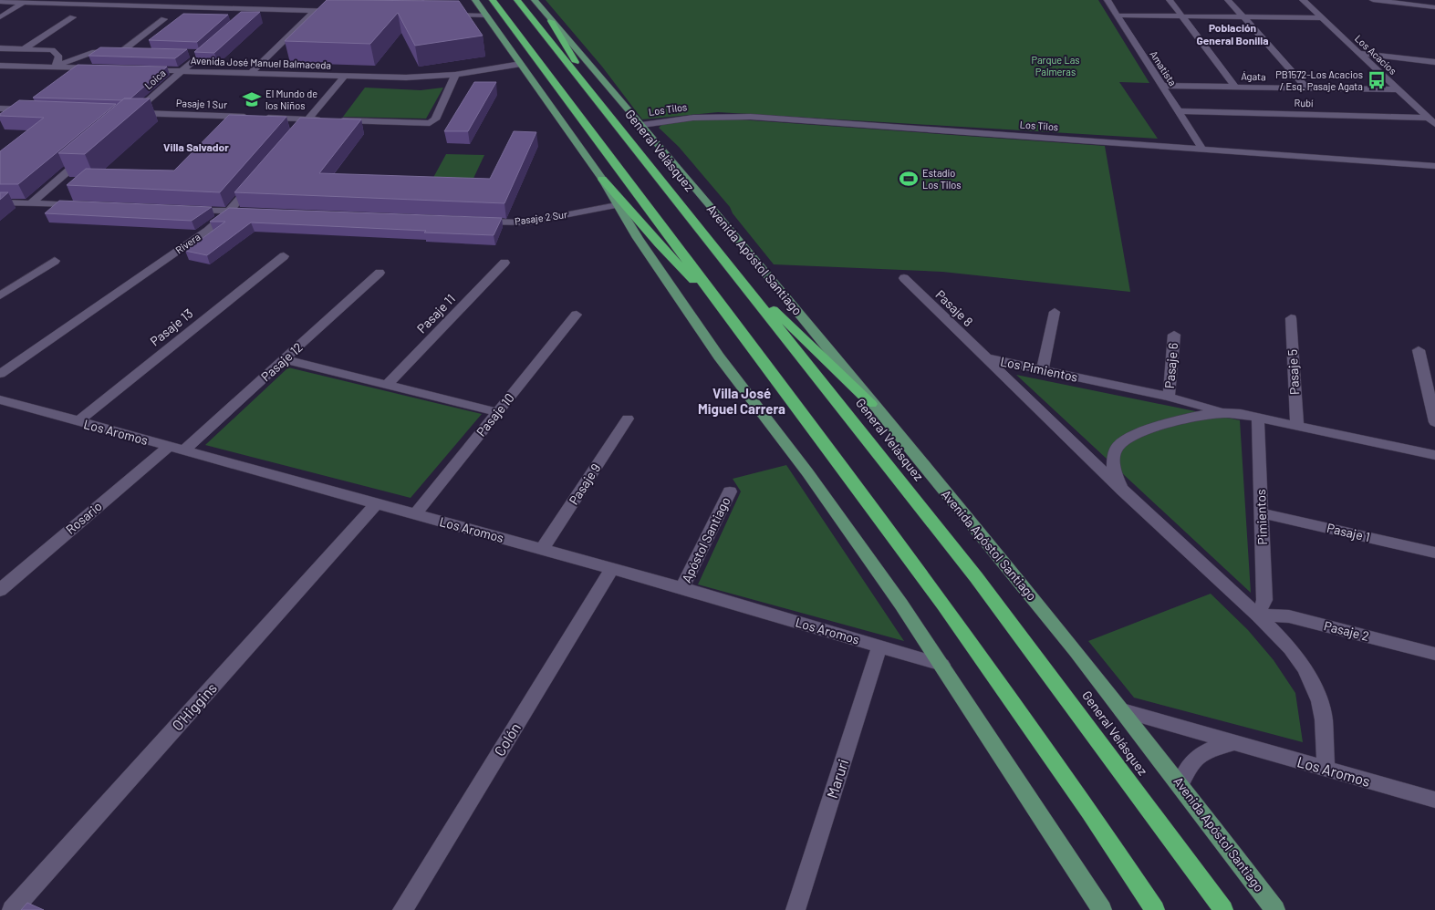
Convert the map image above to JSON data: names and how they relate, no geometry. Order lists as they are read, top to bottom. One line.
{"streets":{"highway":["General Velásquez"],"main road":["Avenida Apóstol Santiago"],"street":["Los Acacios","Avenida José Manuel Balmaceda","Amatista","Ágata","Loica","Rubí","Pasaje 1 Sur","Los Tilos","Pasaje 2 Sur","Rivera","Pasaje 8","Pasaje 11","Pasaje 13","Pasaje 12","Pasaje 6","Los Pimientos","Pasaje 5","Pasaje 10","Los Aromos","Pasaje 9","Pimientos","Rosario","Pasaje 1","Apóstol Santiago","Pasaje 2","O'Higgins","Colón","Maruri"]},"crossings":[["Los Acacios","Ágata"],["Los Acacios","Rubí"],["Avenida José Manuel Balmaceda","Loica"],["Avenida José Manuel Balmaceda","Pasaje 1 Sur"],["Amatista","Ágata"],["Amatista","Rubí"],["Amatista","Los Tilos"],["Loica","Pasaje 1 Sur"],["Los Tilos","Avenida Apóstol Santiago"],["Avenida Apóstol Santiago","Los Aromos"],["Pasaje 8","Los Pimientos"],["Pasaje 13","Los Aromos"],["Pasaje 12","Los Aromos"],["Pasaje 6","Los Pimientos"],["Los Pimientos","Pasaje 5"],["Los Pimientos","Los Aromos"],["Los Pimientos","Pimientos"],["Los Pimientos","Pasaje 2"],["Pasaje 10","Los Aromos"],["Los Aromos","Pasaje 9"],["Los Aromos","Rosario"],["Los Aromos","Apóstol Santiago"],["Los Aromos","O'Higgins"],["Los Aromos","Colón"],["Los Aromos","Maruri"],["Pimientos","Pasaje 1"],["Pimientos","Pasaje 2"]],"districts":["Población General Bonilla","Villa Salvador","Villa José Miguel Carrera"],"parks":["Parque Las Palmeras"],"places":{"bus stop":["PB1572-Los Acacios / Esq. Pasaje Agata"],"school or university":["El Mundo de los Niños"],"sports":["Estadio Los Tilos"]}}
